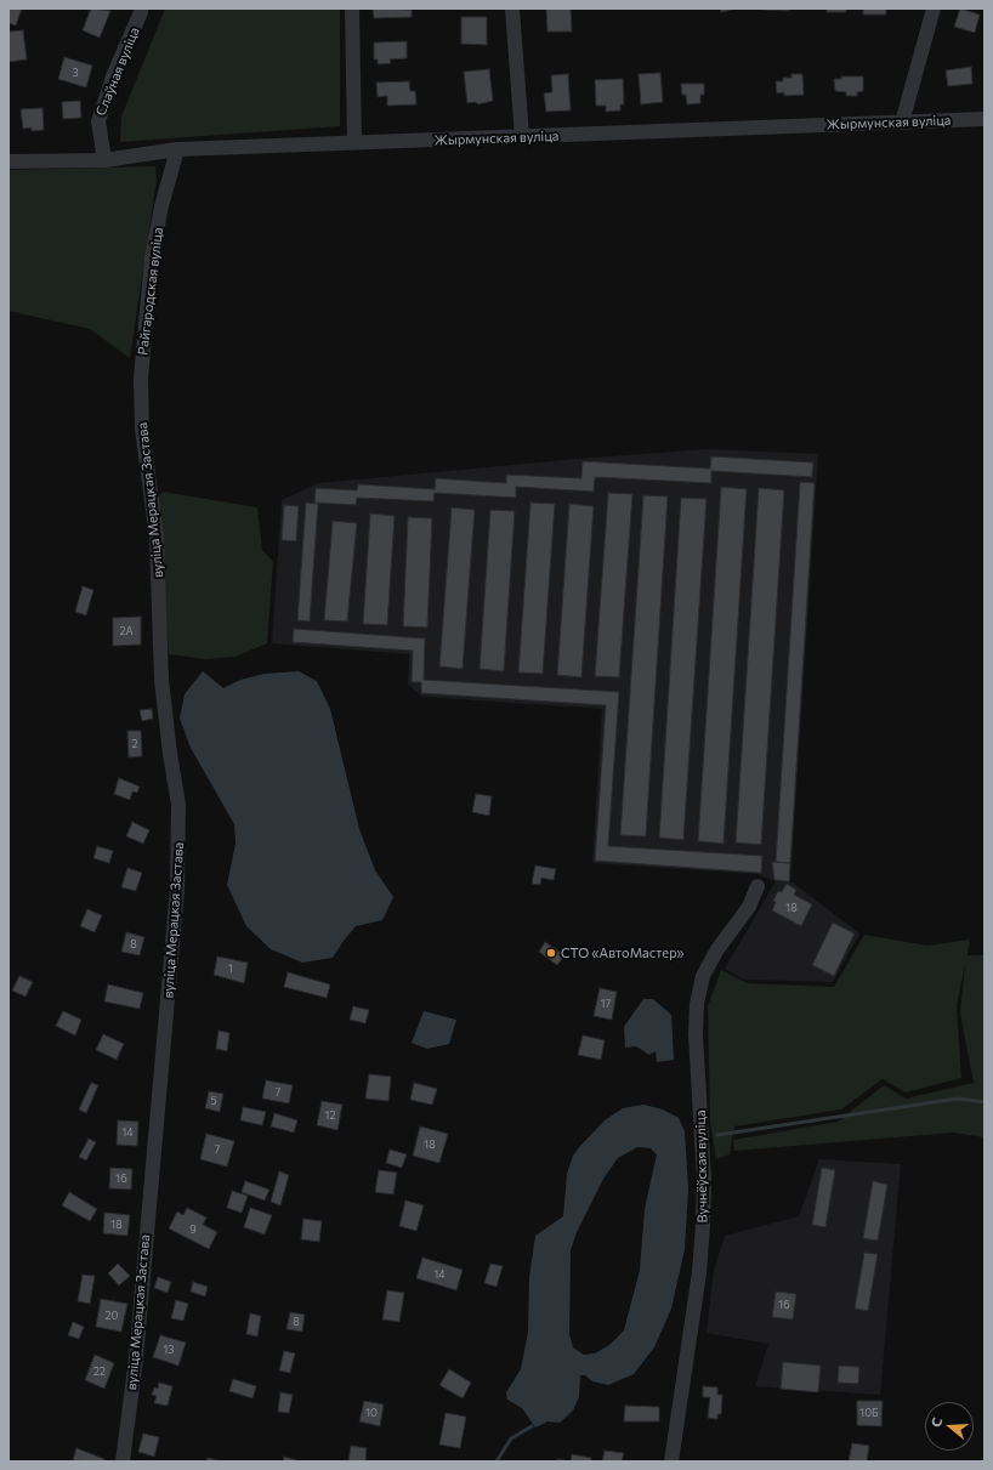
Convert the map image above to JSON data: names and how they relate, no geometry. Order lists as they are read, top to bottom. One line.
{"streets":{"street":["Слаўная вуліца","Жырмунская вуліца","Райгародская вуліца","вуліца Мерацкая Застава","Вучнёўская вуліца"]},"crossings":[["Слаўная вуліца","Жырмунская вуліца"],["Жырмунская вуліца","Райгародская вуліца"],["Райгародская вуліца","вуліца Мерацкая Застава"]],"places":["СТО «АвтоМастер»"],"house_numbers":["3","2А","2","18","8","1","17","7","5","12","14","18","7","16","18","9","14","16","20","8","13","22","10","10Б"],"north":"left"}
